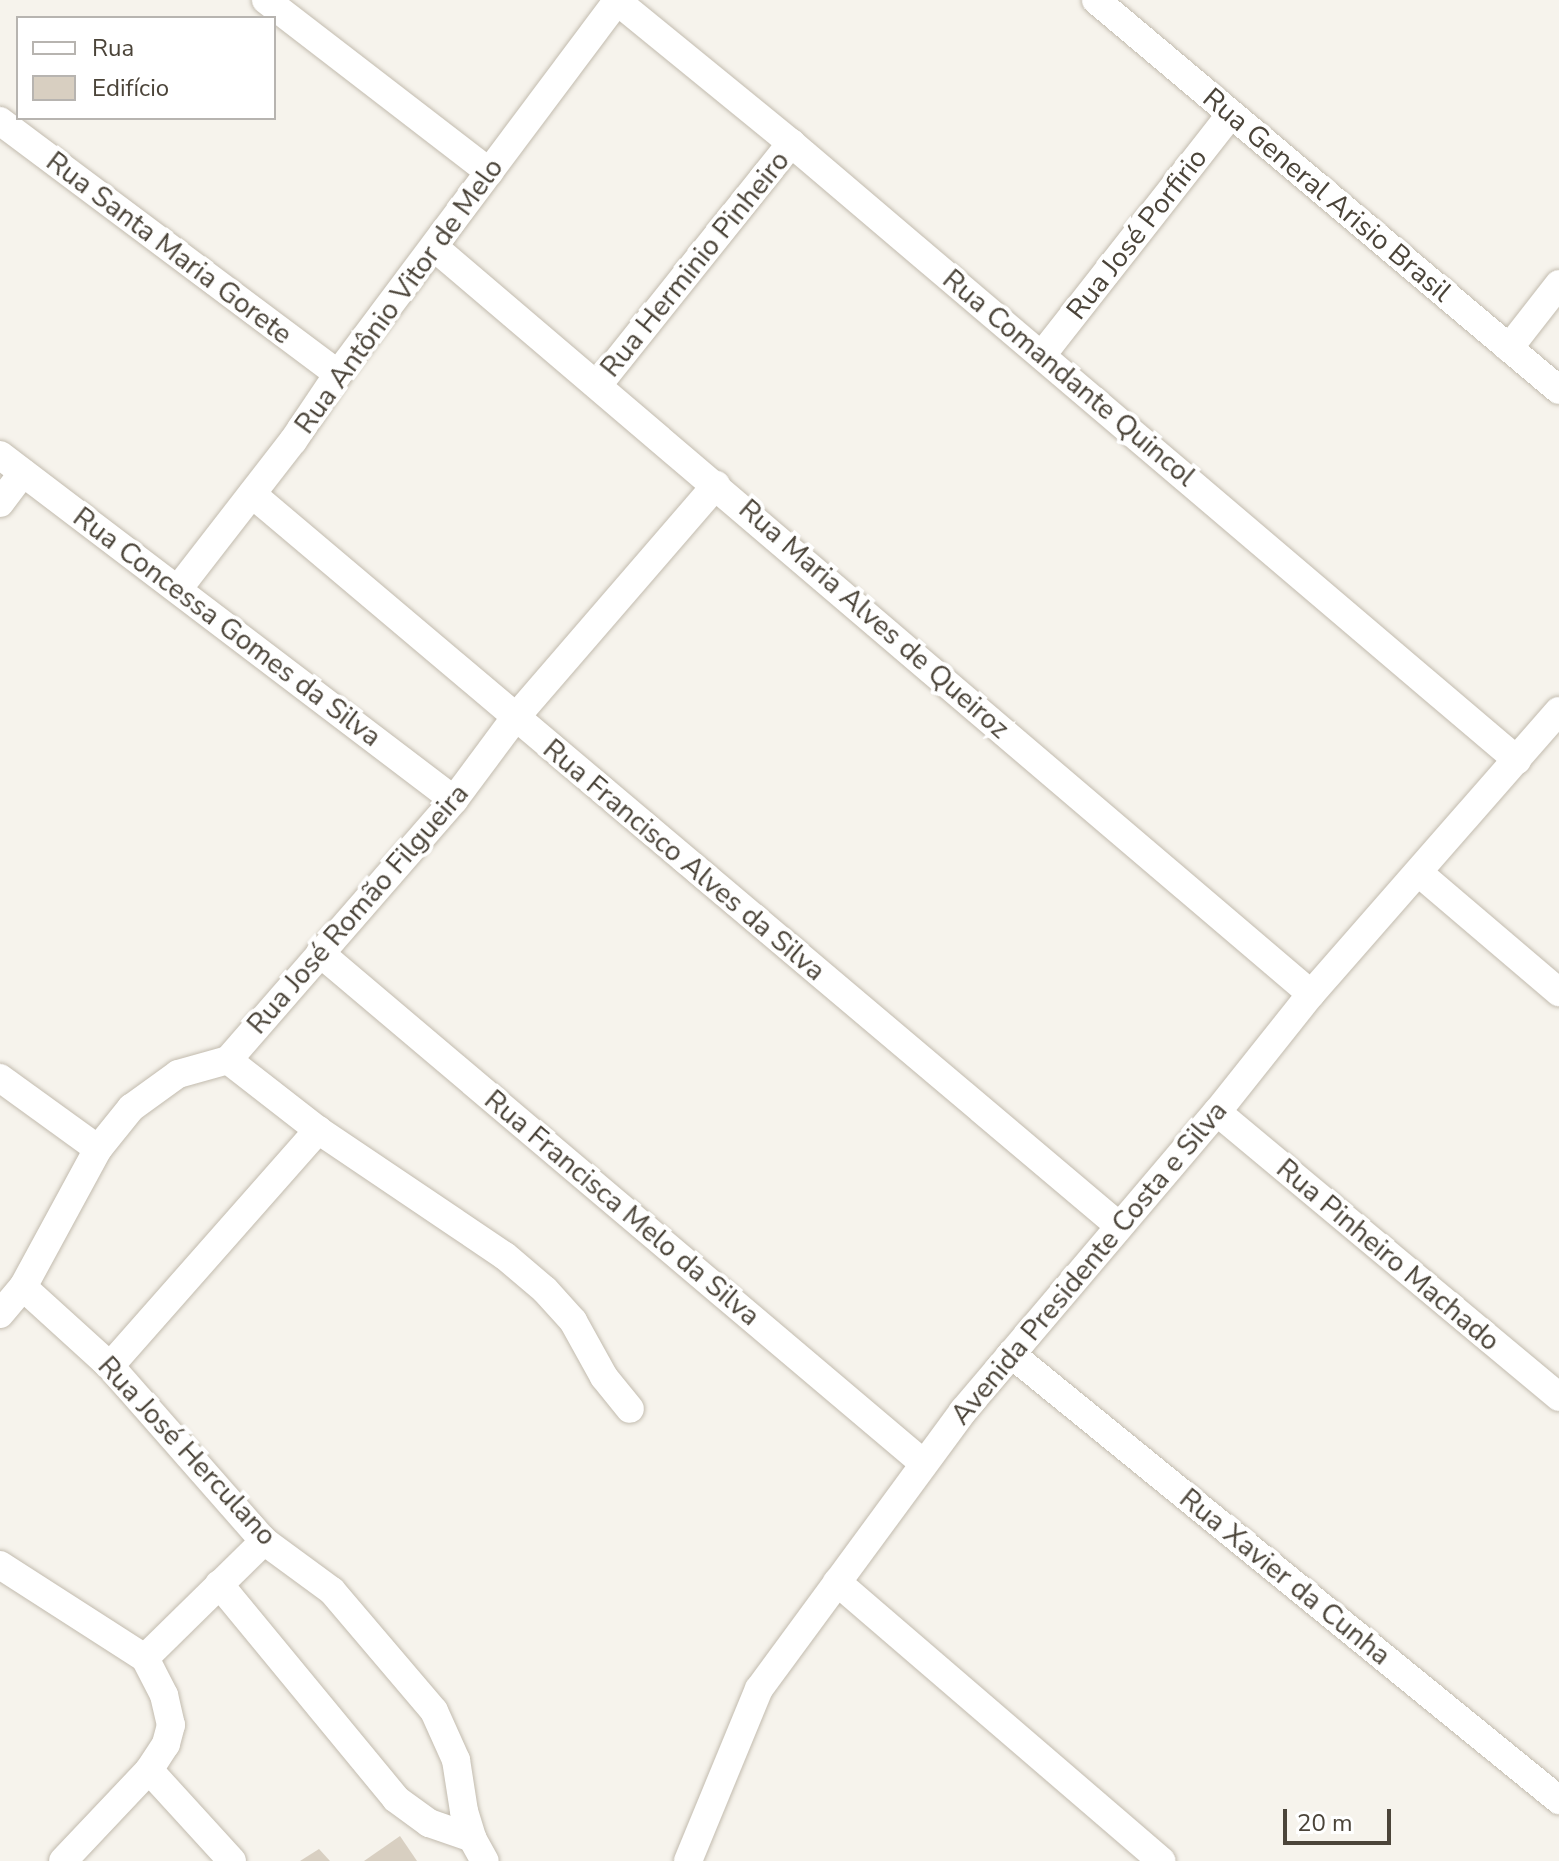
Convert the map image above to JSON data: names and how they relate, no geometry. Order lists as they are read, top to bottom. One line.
{"streets":{"street":["Rua General Arisio Brasil","Rua José Porfirio","Rua Santa Maria Gorete","Rua Herminio Pinheiro","Rua Antônio Vitor de Melo","Rua Comandante Quincol","Rua Maria Alves de Queiroz","Rua Concessa Gomes da Silva","Rua Francisco Alves da Silva","Rua José Romão Filgueira","Rua Francisca Melo da Silva","Rua Pinheiro Machado","Avenida Presidente Costa e Silva","Rua José Herculano","Rua Xavier da Cunha"]},"crossings":[["Rua General Arisio Brasil","Rua José Porfirio"],["Rua José Porfirio","Rua Comandante Quincol"],["Rua Santa Maria Gorete","Rua Antônio Vitor de Melo"],["Rua Herminio Pinheiro","Rua Comandante Quincol"],["Rua Herminio Pinheiro","Rua Maria Alves de Queiroz"],["Rua Antônio Vitor de Melo","Rua Comandante Quincol"],["Rua Antônio Vitor de Melo","Rua Maria Alves de Queiroz"],["Rua Antônio Vitor de Melo","Rua Concessa Gomes da Silva"],["Rua Antônio Vitor de Melo","Rua Francisco Alves da Silva"],["Rua Comandante Quincol","Avenida Presidente Costa e Silva"],["Rua Maria Alves de Queiroz","Rua José Romão Filgueira"],["Rua Maria Alves de Queiroz","Avenida Presidente Costa e Silva"],["Rua Concessa Gomes da Silva","Rua José Romão Filgueira"],["Rua Francisco Alves da Silva","Rua José Romão Filgueira"],["Rua Francisco Alves da Silva","Avenida Presidente Costa e Silva"],["Rua José Romão Filgueira","Rua Francisca Melo da Silva"],["Rua José Romão Filgueira","Rua José Herculano"],["Rua Francisca Melo da Silva","Avenida Presidente Costa e Silva"],["Rua Pinheiro Machado","Avenida Presidente Costa e Silva"],["Avenida Presidente Costa e Silva","Rua Xavier da Cunha"]],"legend":["Rua","Edifício"],"scale_bar":"20 m"}
